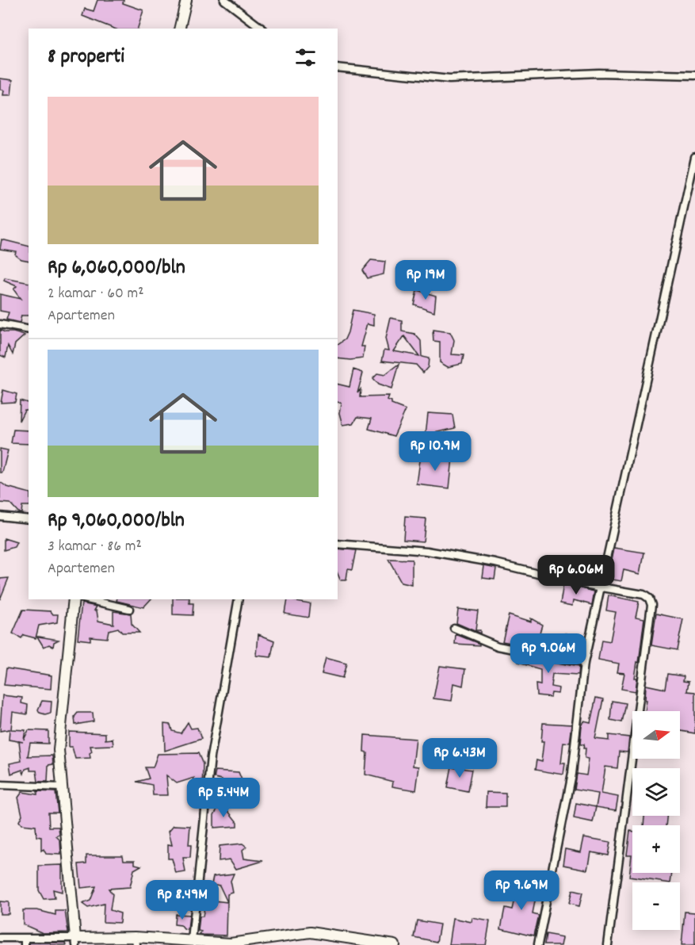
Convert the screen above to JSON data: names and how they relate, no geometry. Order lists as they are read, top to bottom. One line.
{"north":"right","page":{"heading":"8 properti","list":[{"name":"Rp 6,060,000/bln","note":"2 kamar · 60 m² · Apartemen"},{"name":"Rp 9,060,000/bln","note":"3 kamar · 86 m² · Apartemen"}],"price":["Rp 19M","Rp 10.9M","Rp 6.06M","Rp 9.06M","Rp 6.43M","Rp 5.44M","Rp 9.69M","Rp 8.49M"],"map_buttons":["+","−"]}}
